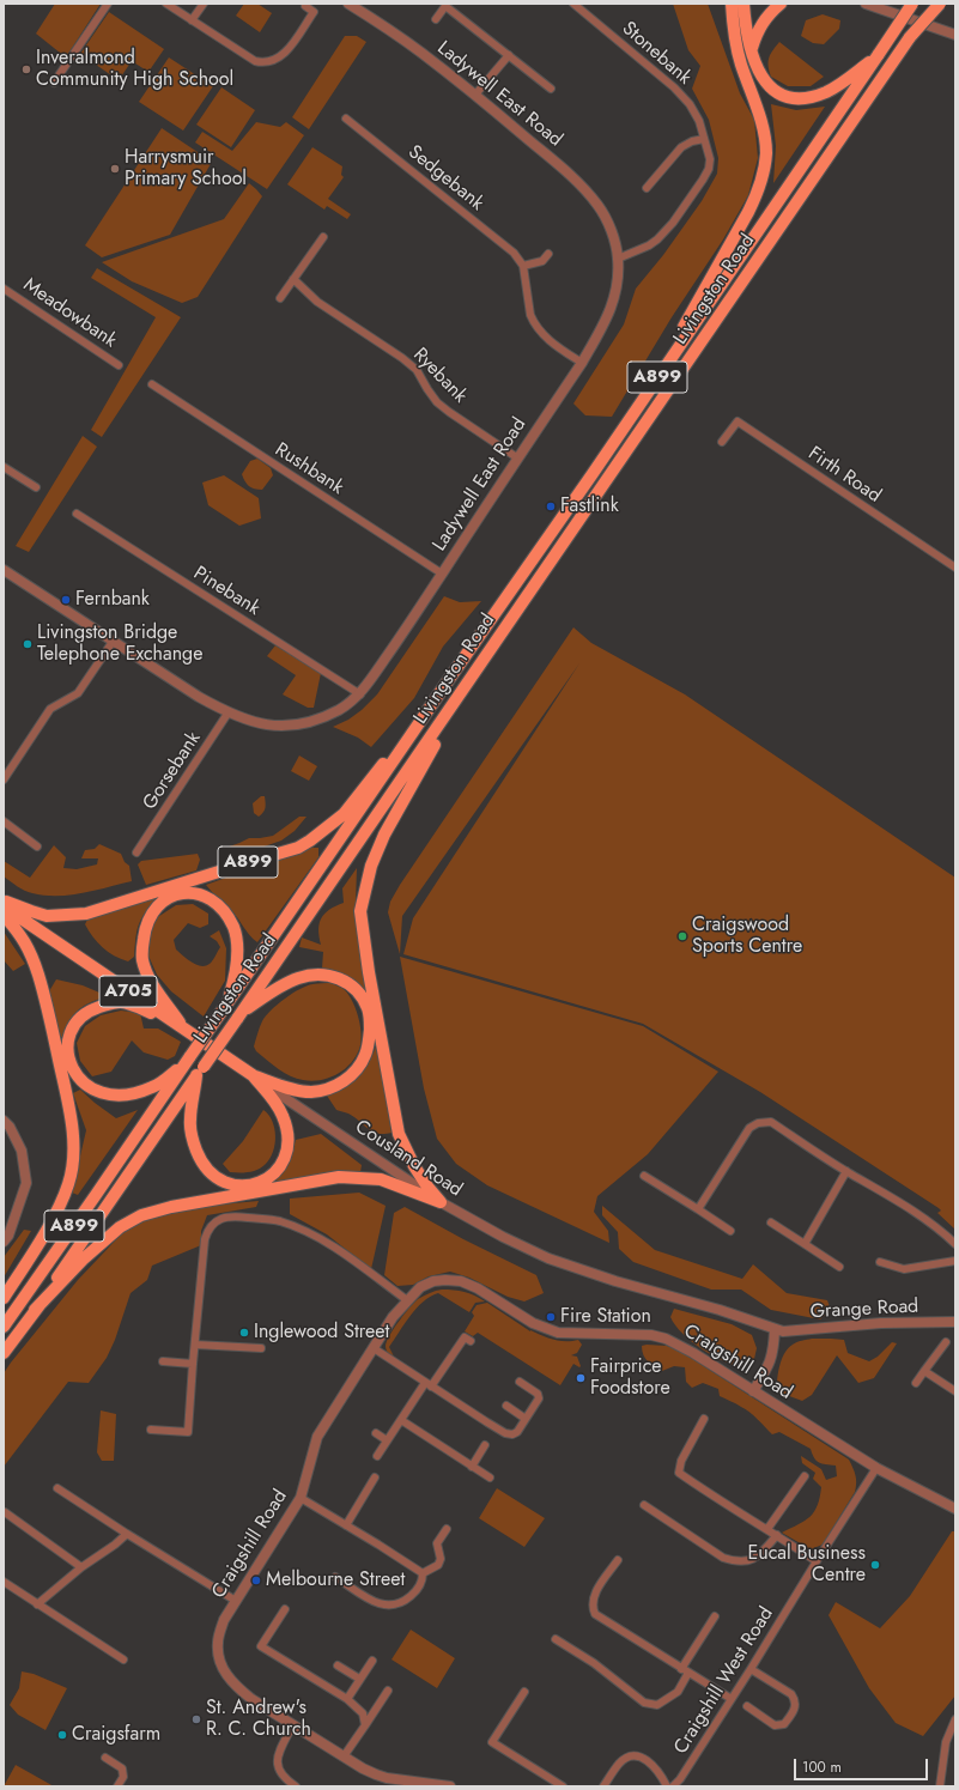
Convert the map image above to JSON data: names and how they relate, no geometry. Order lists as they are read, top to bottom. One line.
{"streets":{"main road":["Livingston Road","A899","A705","Cousland Road"],"street":["Stonebank","Ladywell East Road","Sedgebank","Meadowbank","Ryebank","Rushbank","Firth Road","Pinebank","Gorsebank","Grange Road","Craigshill Road","Craigshill West Road"]},"crossings":[["Stonebank","Ladywell East Road"],["Ladywell East Road","Ryebank"],["Ladywell East Road","Rushbank"],["Ladywell East Road","Pinebank"],["Ladywell East Road","Gorsebank"],["Livingston Road","A899"],["A899","Cousland Road"],["Cousland Road","Grange Road"],["Craigshill Road","Craigshill West Road"]],"places":["Inveralmond Community High School","Harrysmuir Primary School","Fastlink","Fernbank","Livingston Bridge Telephone Exchange","Craigswood Sports Centre","Fire Station","Inglewood Street","Fairprice Foodstore","Eucal Business Centre","Melbourne Street","St. Andrew's R. C. Church","Craigsfarm"],"scale_bar":"100 m"}
